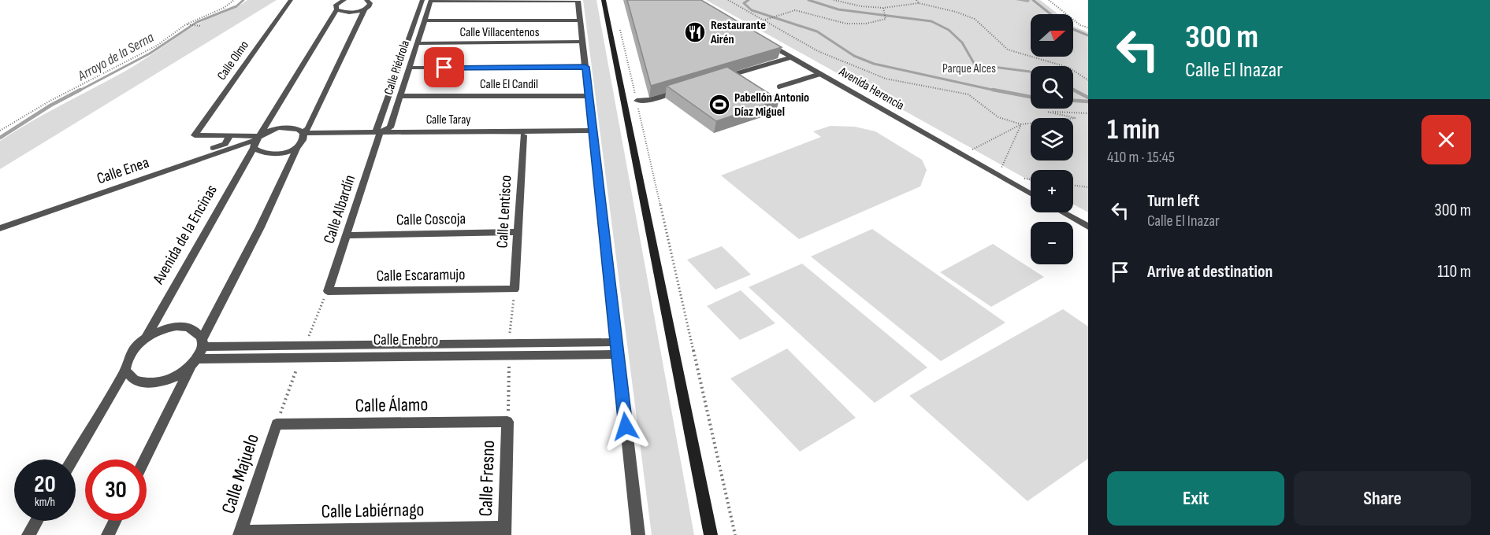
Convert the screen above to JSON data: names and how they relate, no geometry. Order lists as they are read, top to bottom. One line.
{"streets":{"street":["Calle Villacentenos","Calle Olmo","Calle Piédrola","Calle El Candil","Avenida Herencia","Calle Taray","Calle Enea","Calle Albardín","Calle Lentisco","Calle Coscoja","Avenida de la Encinas","Calle Escaramujo","Calle Enebro","Calle Álamo","Calle Majuelo","Calle Fresno","Calle Labiérnago"]},"crossings":[["Calle Villacentenos","Calle Piédrola"],["Calle Piédrola","Calle El Candil"],["Calle Piédrola","Calle Taray"],["Calle Piédrola","Calle Albardín"],["Calle Taray","Calle Enea"],["Calle Taray","Calle Albardín"],["Calle Taray","Calle Lentisco"],["Calle Enea","Avenida de la Encinas"],["Calle Albardín","Calle Coscoja"],["Calle Albardín","Calle Escaramujo"],["Calle Lentisco","Calle Coscoja"],["Calle Lentisco","Calle Escaramujo"],["Avenida de la Encinas","Calle Enebro"],["Calle Álamo","Calle Majuelo"],["Calle Álamo","Calle Fresno"],["Calle Majuelo","Calle Labiérnago"],["Calle Fresno","Calle Labiérnago"]],"water":["Arroyo de la Serna"],"parks":["Parque Alces"],"places":{"restaurant":["Restaurante Airén"],"sports":["Pabellón Antonio Díaz Miguel"]},"north":"right","page":{"turn":["300 m","Calle El Inazar"],"map_buttons":["+","−"],"heading":["1 min","410 m · 15:45"],"list":[{"name":"Turn left","note":"Calle El Inazar","value":"300 m"},{"name":"Arrive at destination","value":"110 m"}],"speed":"20 km/h","limit":"30","buttons":["Exit","Share"]}}
